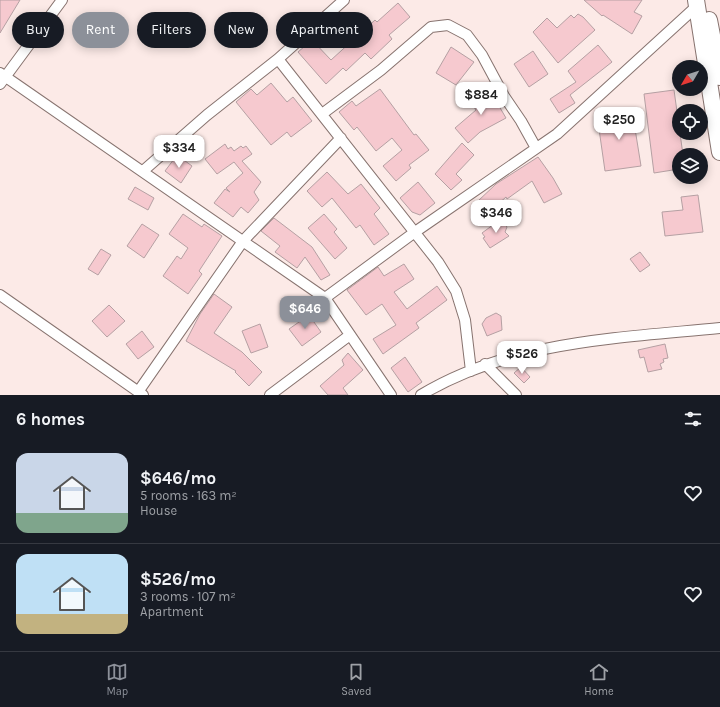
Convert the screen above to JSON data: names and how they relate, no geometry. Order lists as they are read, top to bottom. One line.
{"north":"bottom left","page":{"chip":["Buy","Rent","Filters","New","Apartment"],"price":["$884","$250","$334","$346","$646","$526"],"heading":"6 homes","list":[{"name":"$646/mo","note":"5 rooms · 163 m² · House"},{"name":"$526/mo","note":"3 rooms · 107 m² · Apartment"}],"tabs":["Map","Saved","Home"]}}
